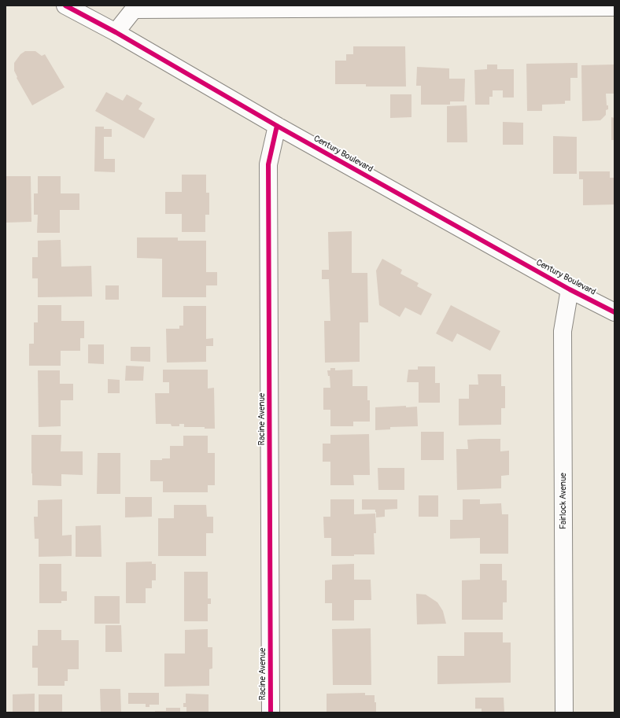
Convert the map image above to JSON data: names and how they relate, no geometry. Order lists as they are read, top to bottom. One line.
{"streets":{"street":["Century Boulevard","Racine Avenue","Fairlock Avenue"]},"crossings":[["Century Boulevard","Racine Avenue"],["Century Boulevard","Fairlock Avenue"]]}
